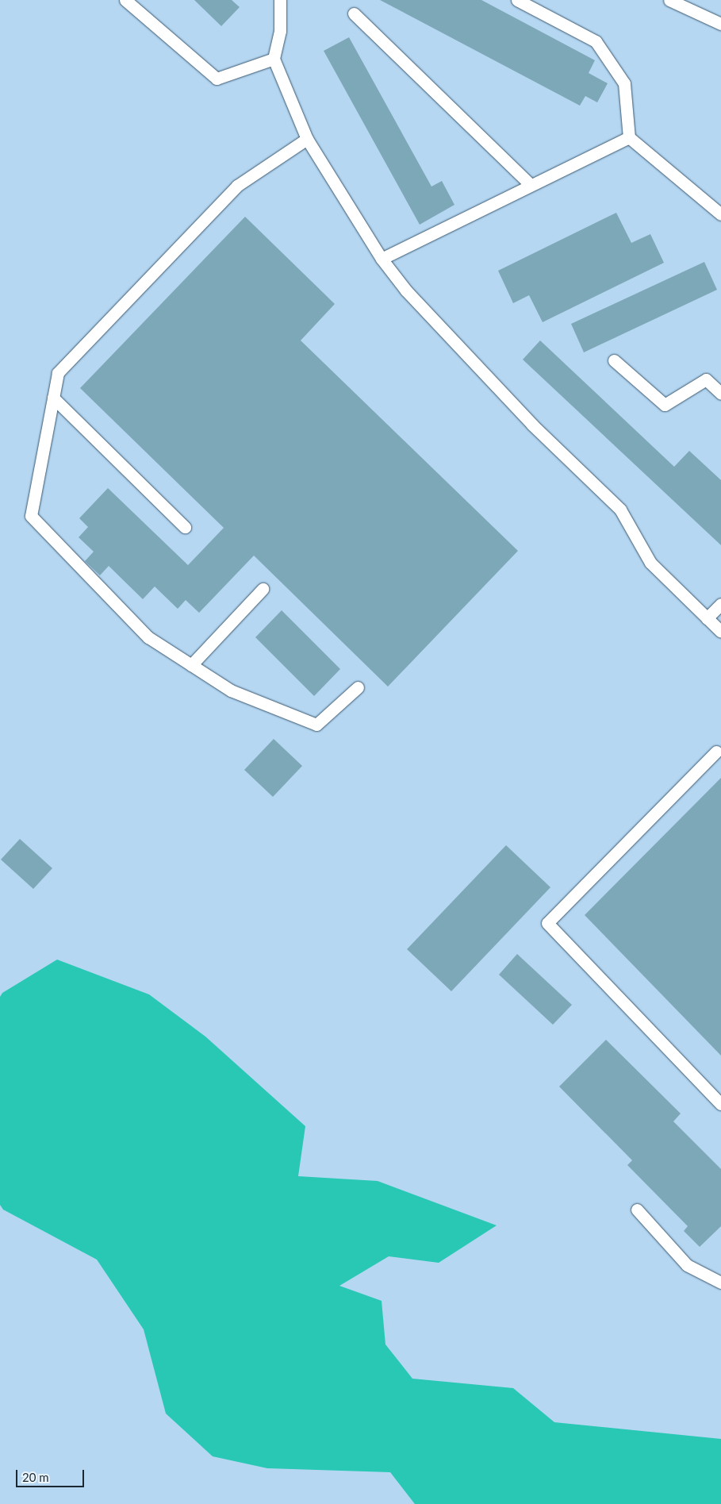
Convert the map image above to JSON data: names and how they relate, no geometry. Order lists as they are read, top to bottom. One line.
{"scale_bar":"20 m"}
